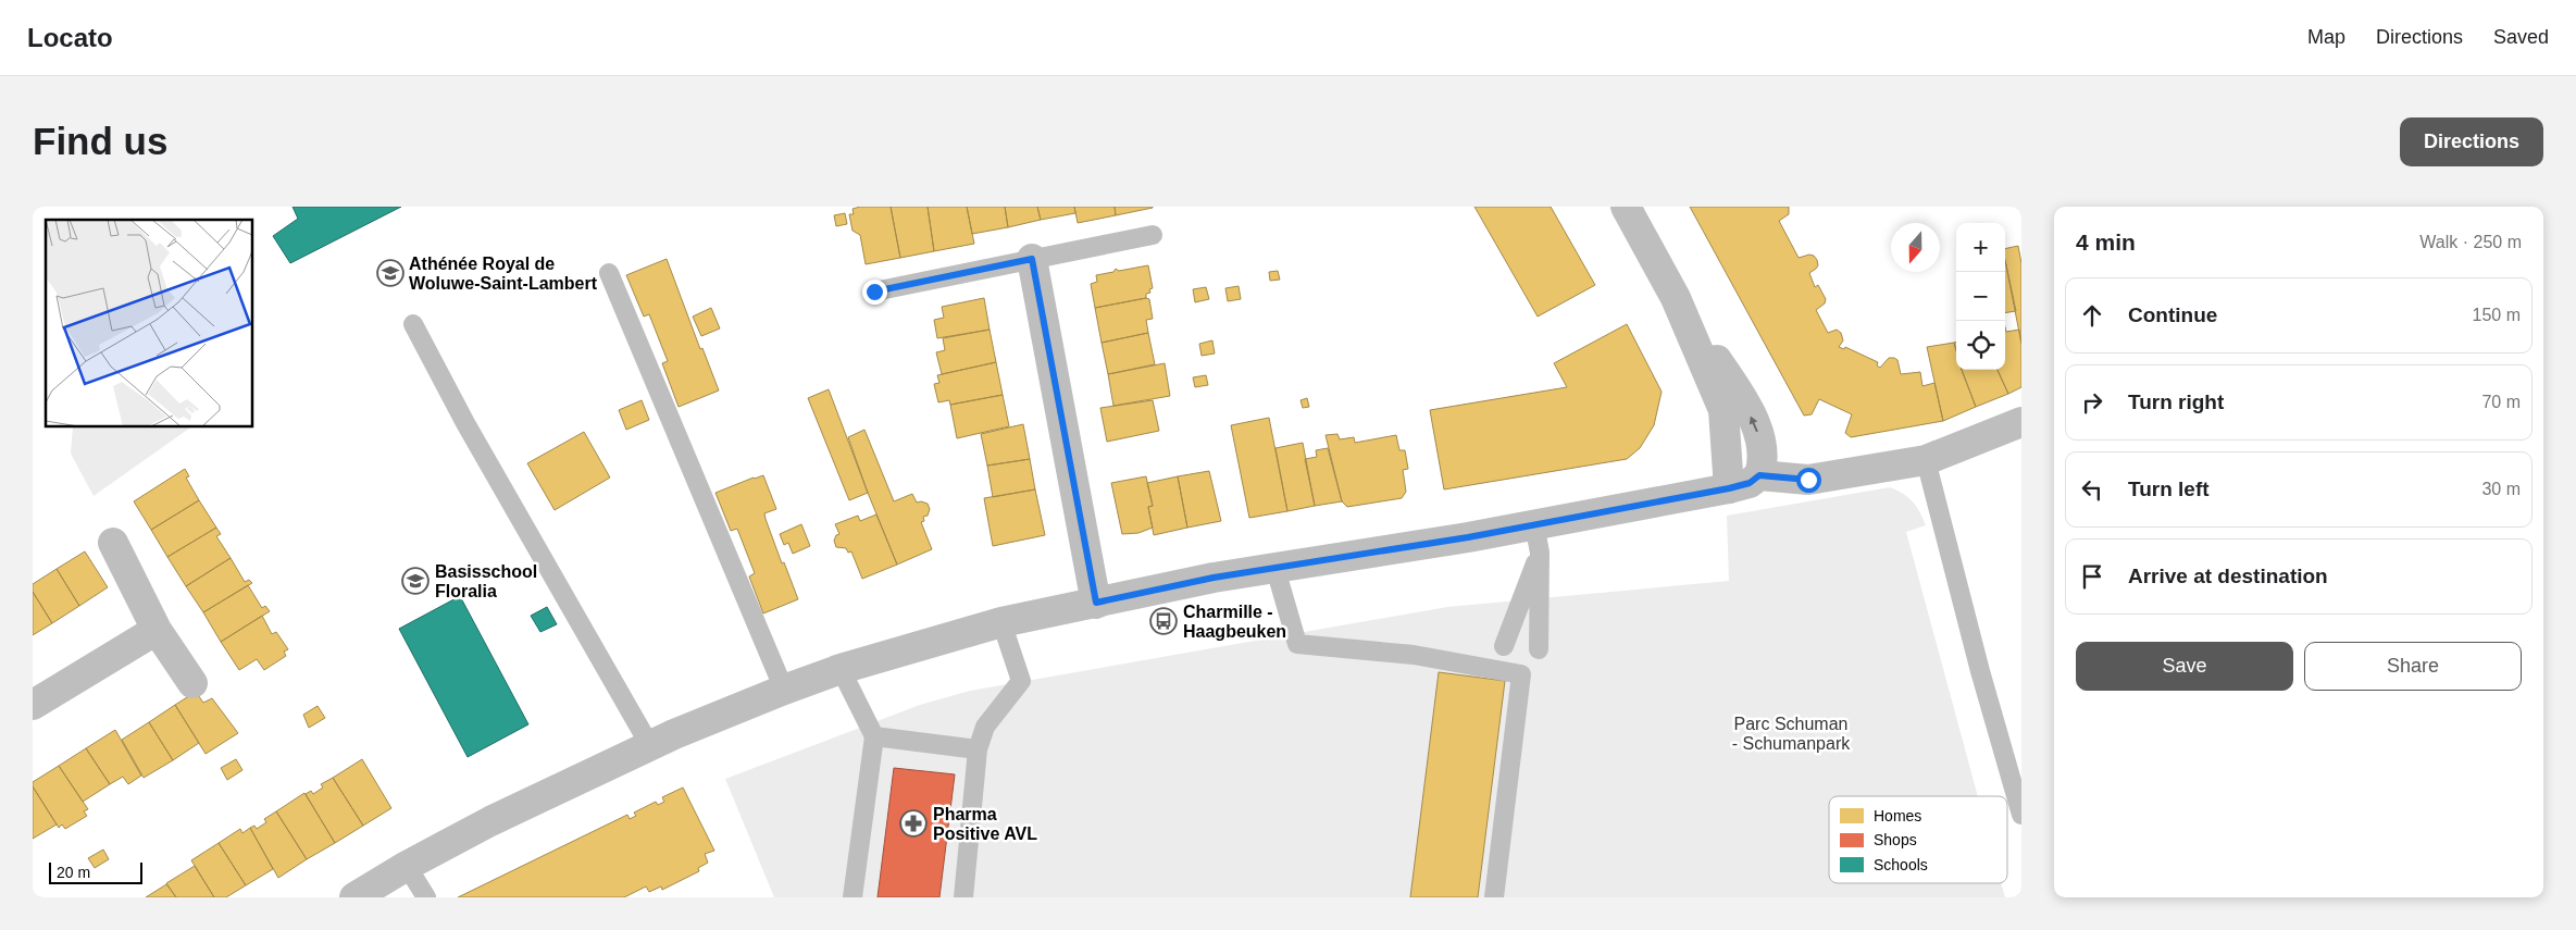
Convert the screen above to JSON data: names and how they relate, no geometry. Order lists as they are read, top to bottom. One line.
{"parks":["Parc Schuman - Schumanpark"],"places":{"school or university":["Athénée Royal de Woluwe-Saint-Lambert","Basisschool Floralia"],"bus stop":["Charmille - Haagbeuken"],"pharmacy":["Pharma Positive AVL"]},"legend":["Homes","Shops","Schools"],"scale_bar":"20 m","north":"bottom","page":{"header":"Locato","nav":["Map","Directions","Saved"],"buttons":["Directions",["Save","Share"]],"title":"Find us","heading":["4 min","Walk · 250 m"],"map_buttons":["+","−"],"list":[["Continue","150 m"],["Turn right","70 m"],["Turn left","30 m"],"Arrive at destination"],"scale":"20 m"}}
